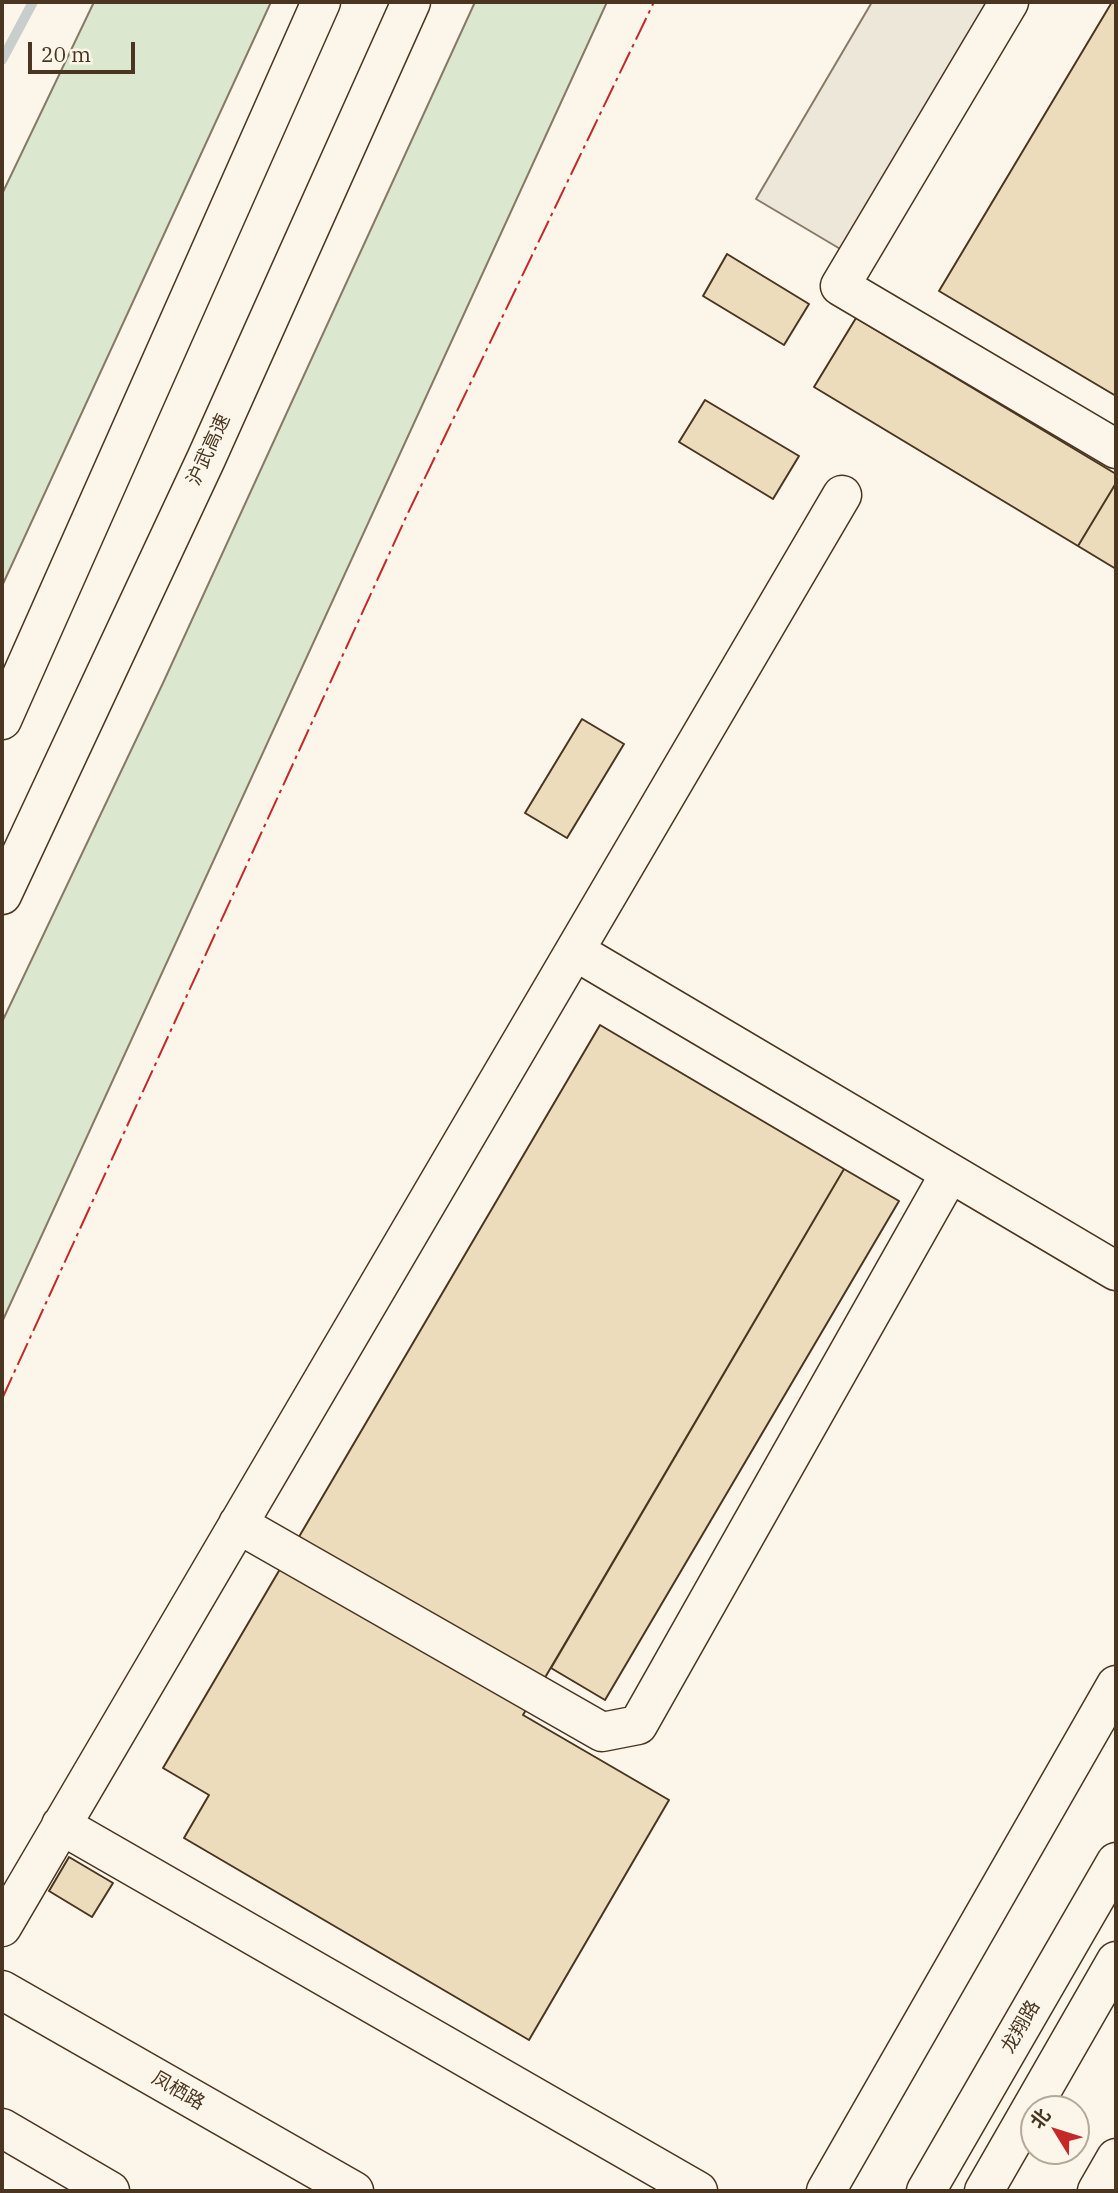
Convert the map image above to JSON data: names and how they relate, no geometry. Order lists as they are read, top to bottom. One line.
{"streets":{"main road":["沪武高速","龙翔路","凤栖路"]},"scale_bar":"20 m","north":"top left"}
